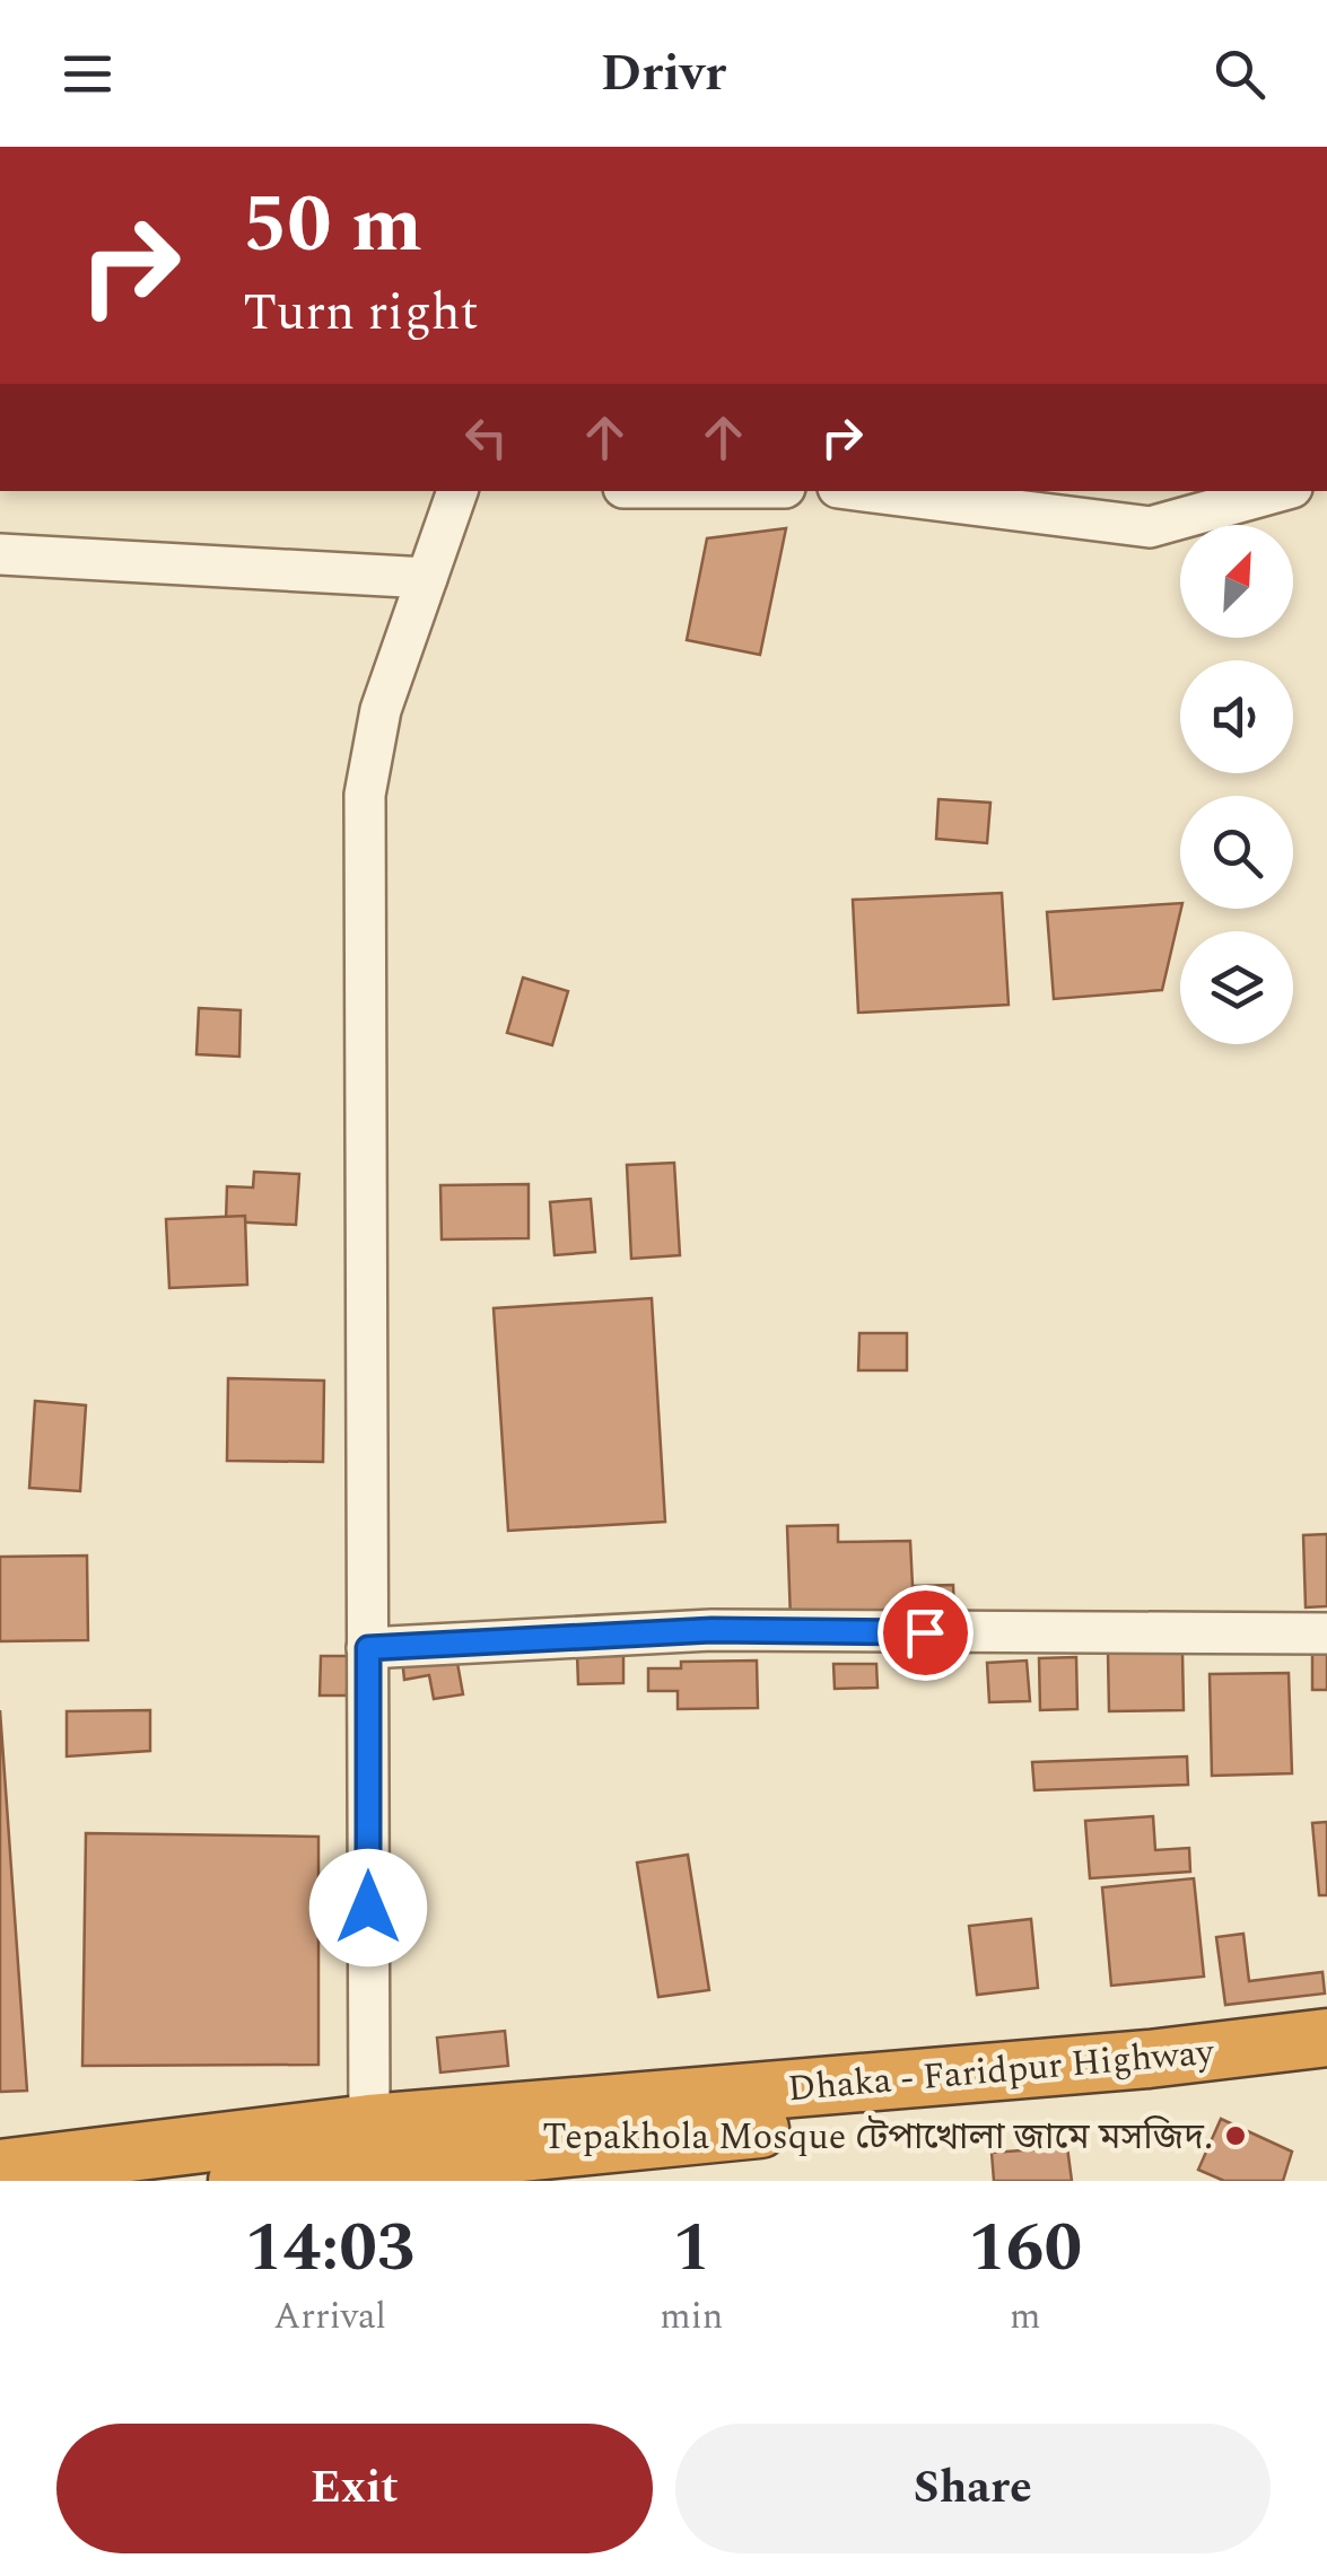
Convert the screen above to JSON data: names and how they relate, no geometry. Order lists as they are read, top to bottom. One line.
{"streets":{"highway":["Dhaka - Faridpur Highway"]},"places":["Tepakhola Mosque টেপাখোলা জামে মসজিদ."],"north":"top right","page":{"header":"Drivr","turn":["50 m","Turn right"],"eta":["14:03","Arrival","1","min","160","m"],"buttons":["Exit","Share"]}}
